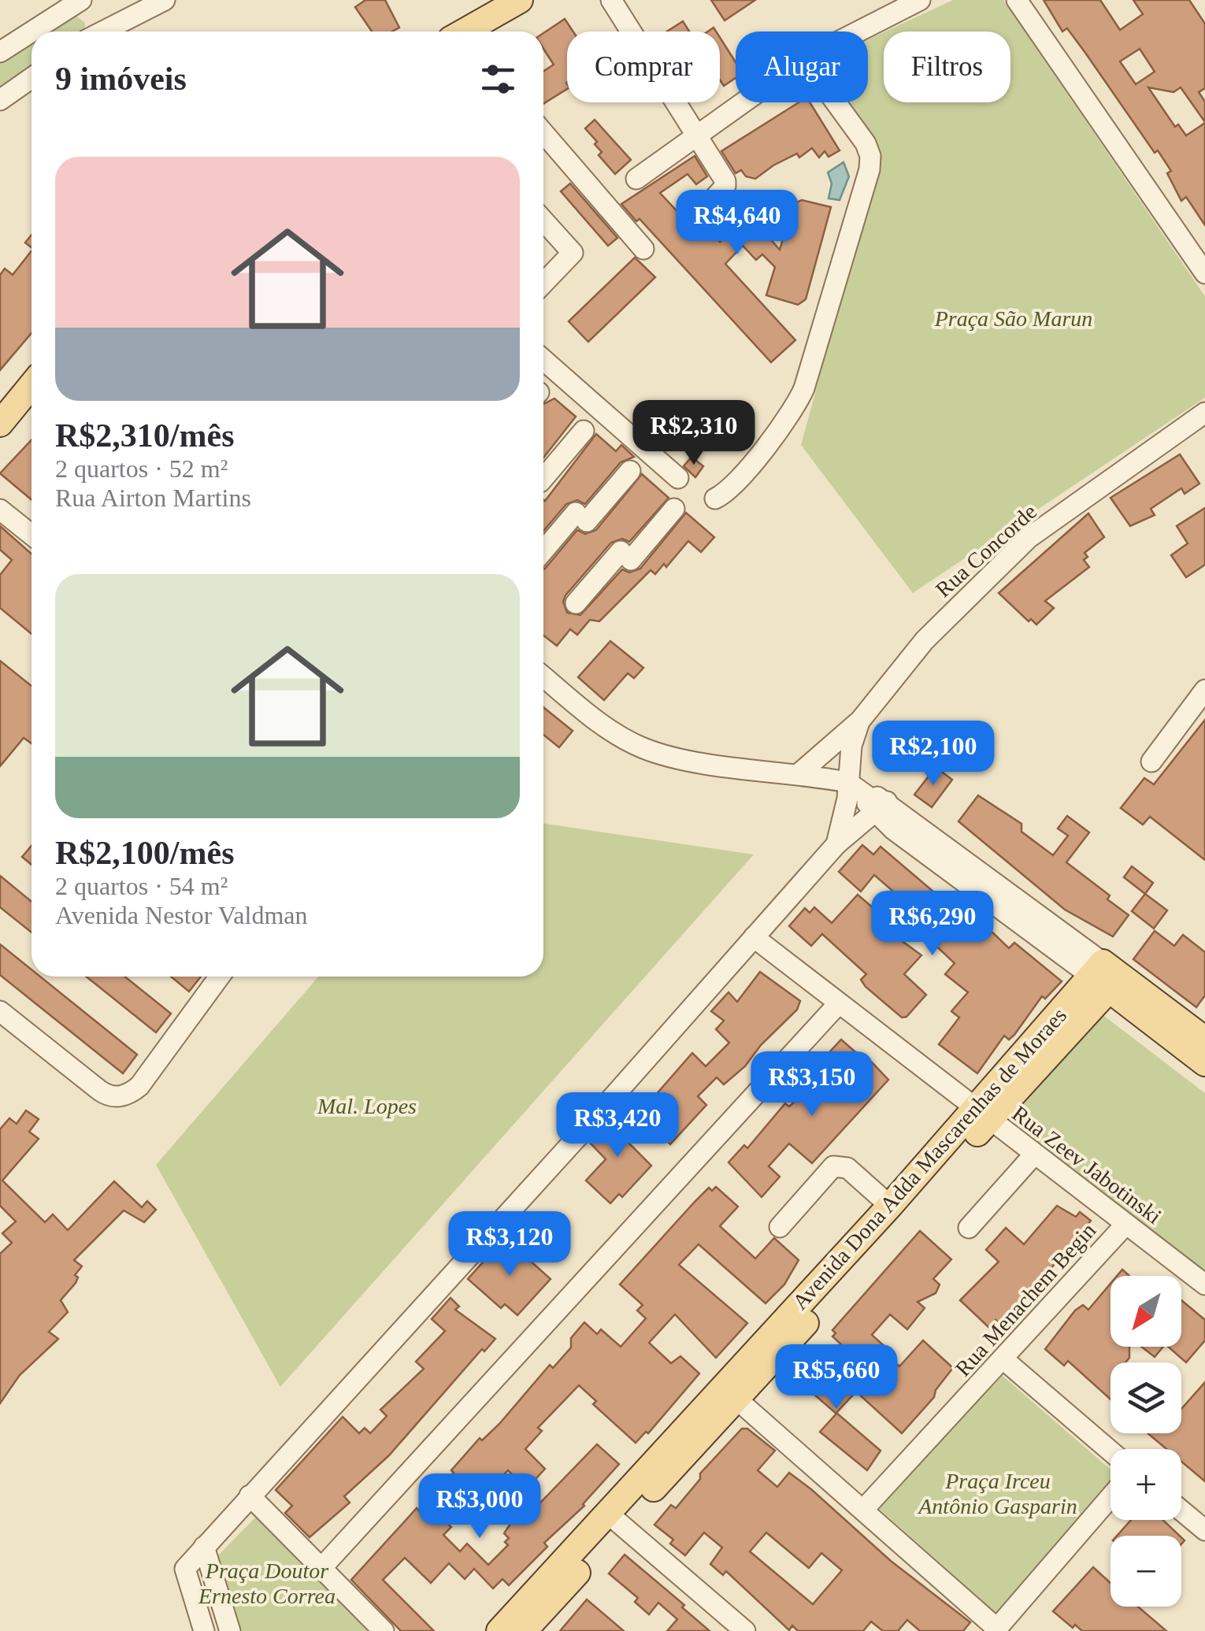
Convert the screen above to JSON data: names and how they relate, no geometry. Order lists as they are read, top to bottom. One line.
{"streets":{"main road":["Avenida Dona Adda Mascarenhas de Moraes"],"street":["Rua Concorde","Rua Zeev Jabotinski","Rua Menachem Begin"]},"crossings":[["Avenida Dona Adda Mascarenhas de Moraes","Rua Zeev Jabotinski"],["Rua Zeev Jabotinski","Rua Menachem Begin"]],"parks":["Praça São Marun","Mal. Lopes","Praça Irceu Antônio Gasparin","Praça Doutor Ernesto Correa"],"north":"bottom left","page":{"chip":["Comprar","Alugar","Filtros"],"heading":"9 imóveis","list":[{"name":"R$2,310/mês","note":"2 quartos · 52 m² · Rua Airton Martins"},{"name":"R$2,100/mês","note":"2 quartos · 54 m² · Avenida Nestor Valdman"}],"price":["R$4,640","R$2,310","R$2,100","R$6,290","R$3,150","R$3,420","R$3,120","R$5,660","R$3,000"],"map_buttons":["+","−"]}}
